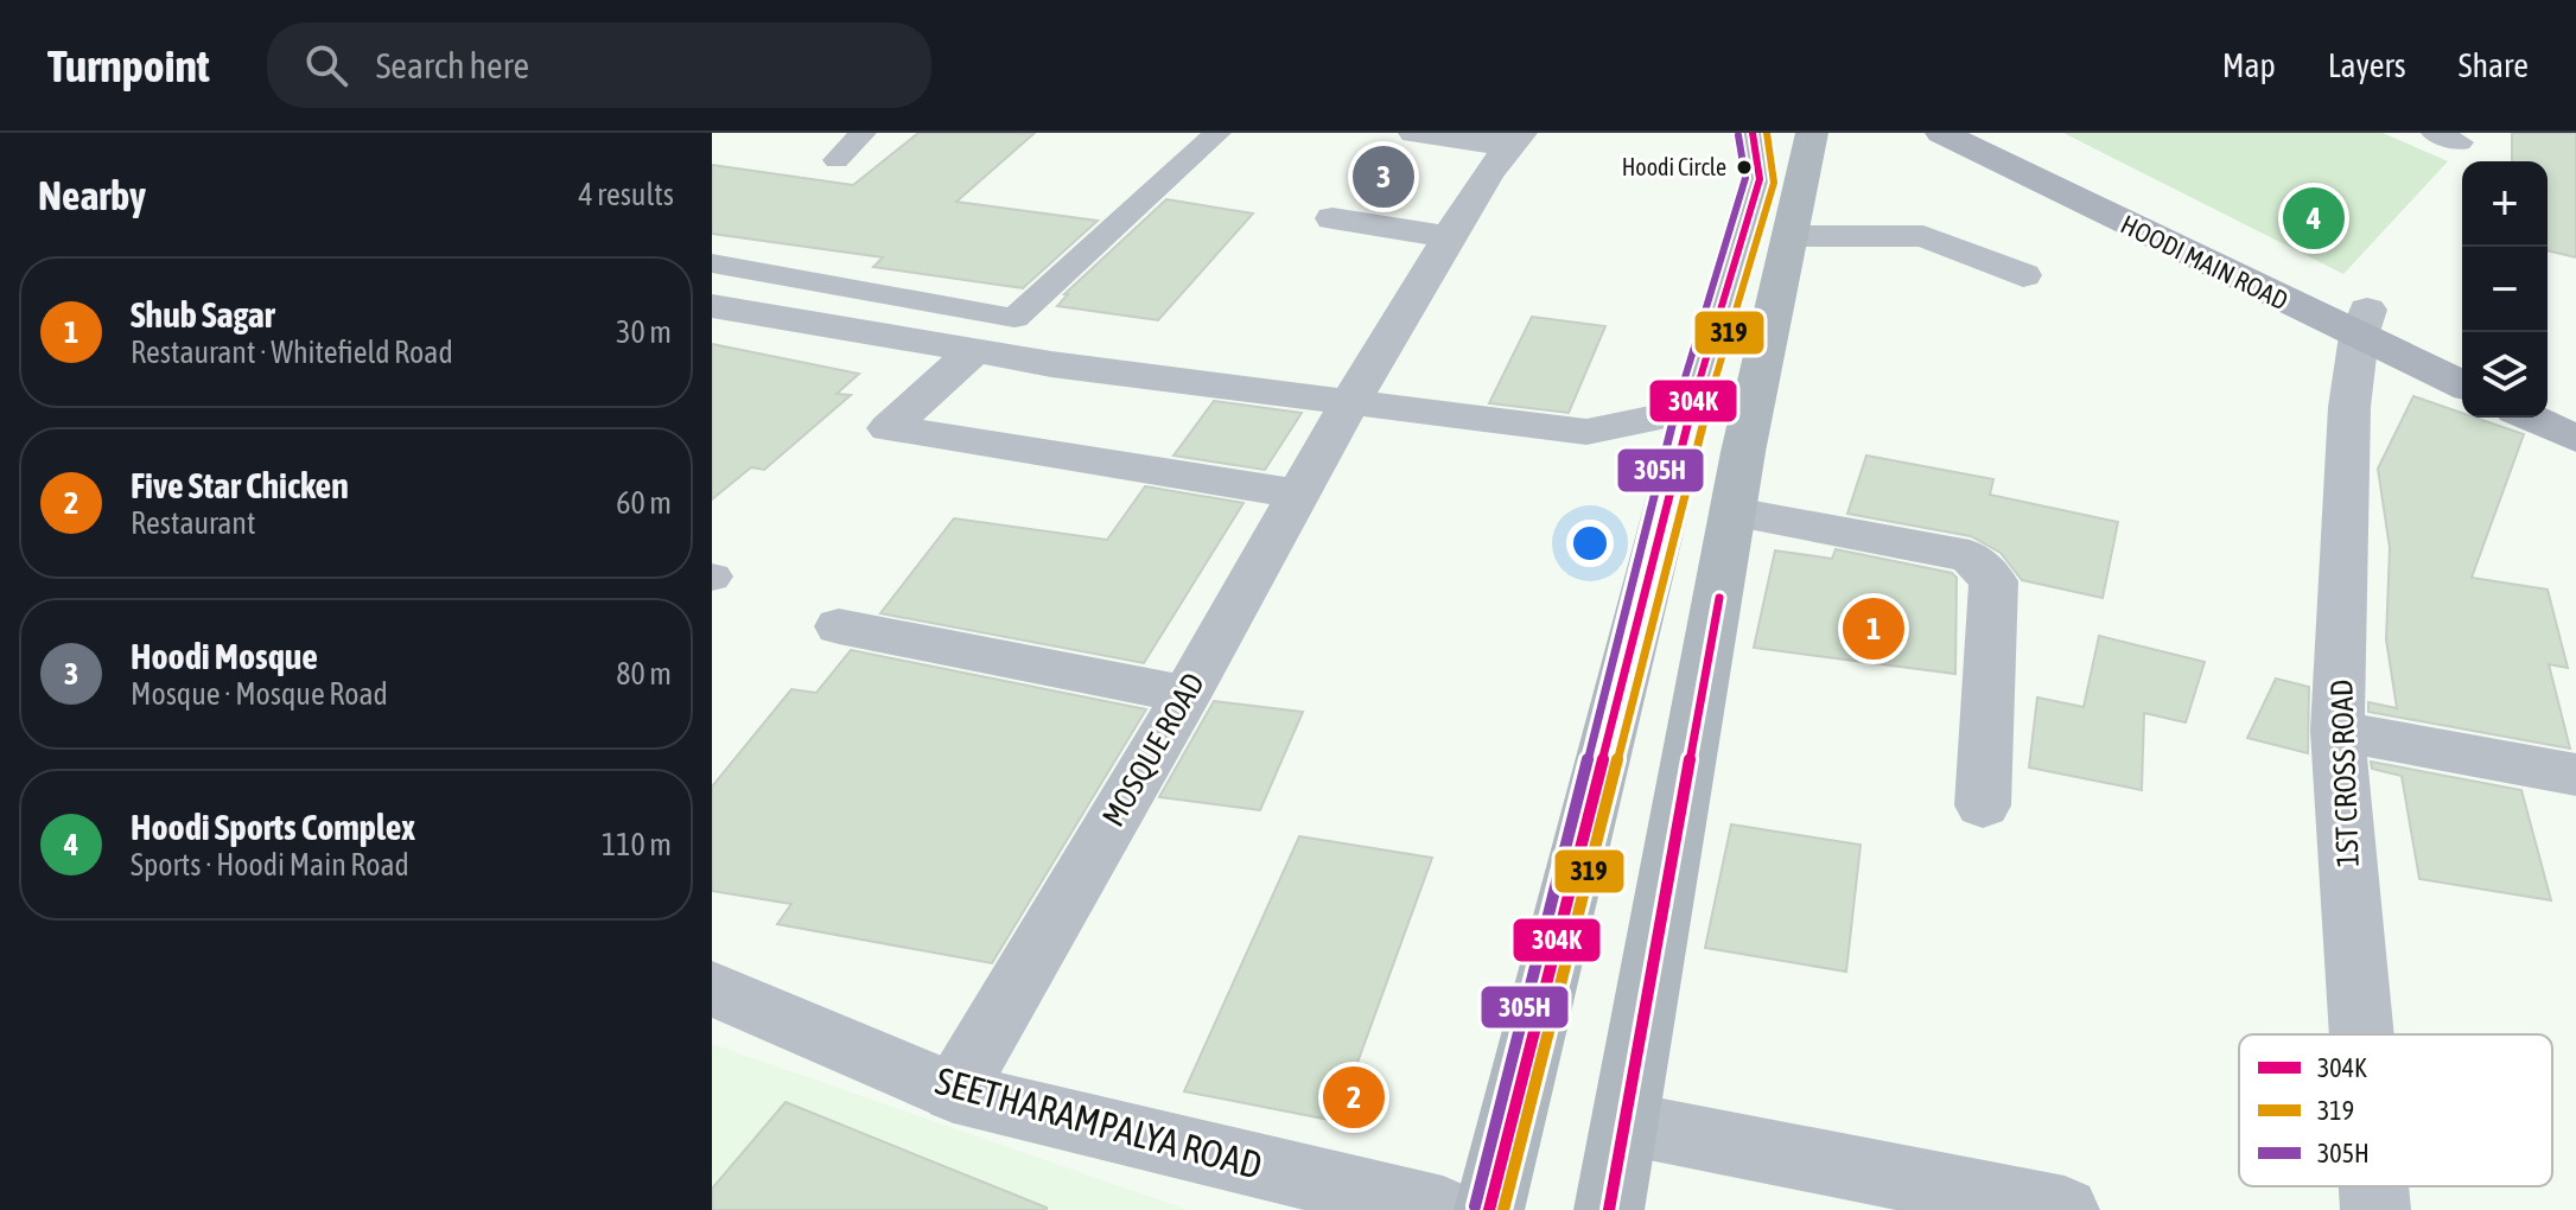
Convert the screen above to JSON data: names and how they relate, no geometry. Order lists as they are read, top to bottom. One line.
{"streets":{"main road":["HOODI MAIN ROAD"],"street":["MOSQUE ROAD","1ST CROSS ROAD","SEETHARAMPALYA ROAD"]},"crossings":[["HOODI MAIN ROAD","1ST CROSS ROAD"],["MOSQUE ROAD","SEETHARAMPALYA ROAD"]],"places":["Hoodi Circle"],"lines":["transit line 304K","transit line 319","transit line 305H"],"legend":["304K","319","305H"],"page":{"header":"Turnpoint","search":"Search here","nav":["Map","Layers","Share"],"heading":["Nearby","4 results"],"pins":["3","4","1","2"],"map_buttons":["+","−"],"list":[{"mark":"1","name":"Shub Sagar","note":"Restaurant · Whitefield Road","value":"30 m"},{"mark":"2","name":"Five Star Chicken","note":"Restaurant","value":"60 m"},{"mark":"3","name":"Hoodi Mosque","note":"Mosque · Mosque Road","value":"80 m"},{"mark":"4","name":"Hoodi Sports Complex","note":"Sports · Hoodi Main Road","value":"110 m"}]}}
